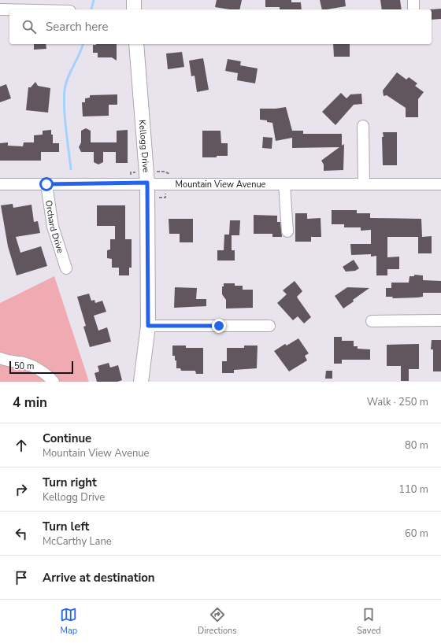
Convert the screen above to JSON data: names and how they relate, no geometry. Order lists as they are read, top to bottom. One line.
{"streets":{"main road":["Kellogg Drive"],"street":["Mountain View Avenue","Orchard Drive"]},"crossings":[["Kellogg Drive","Mountain View Avenue"],["Mountain View Avenue","Orchard Drive"]],"scale_bar":"50 m","page":{"search":"Search here","scale":"50 m","heading":["4 min","Walk · 250 m"],"list":[["Continue","Mountain View Avenue","80 m"],["Turn right","Kellogg Drive","110 m"],["Turn left","McCarthy Lane","60 m"],"Arrive at destination"],"nav":["Map","Directions","Saved"]}}
